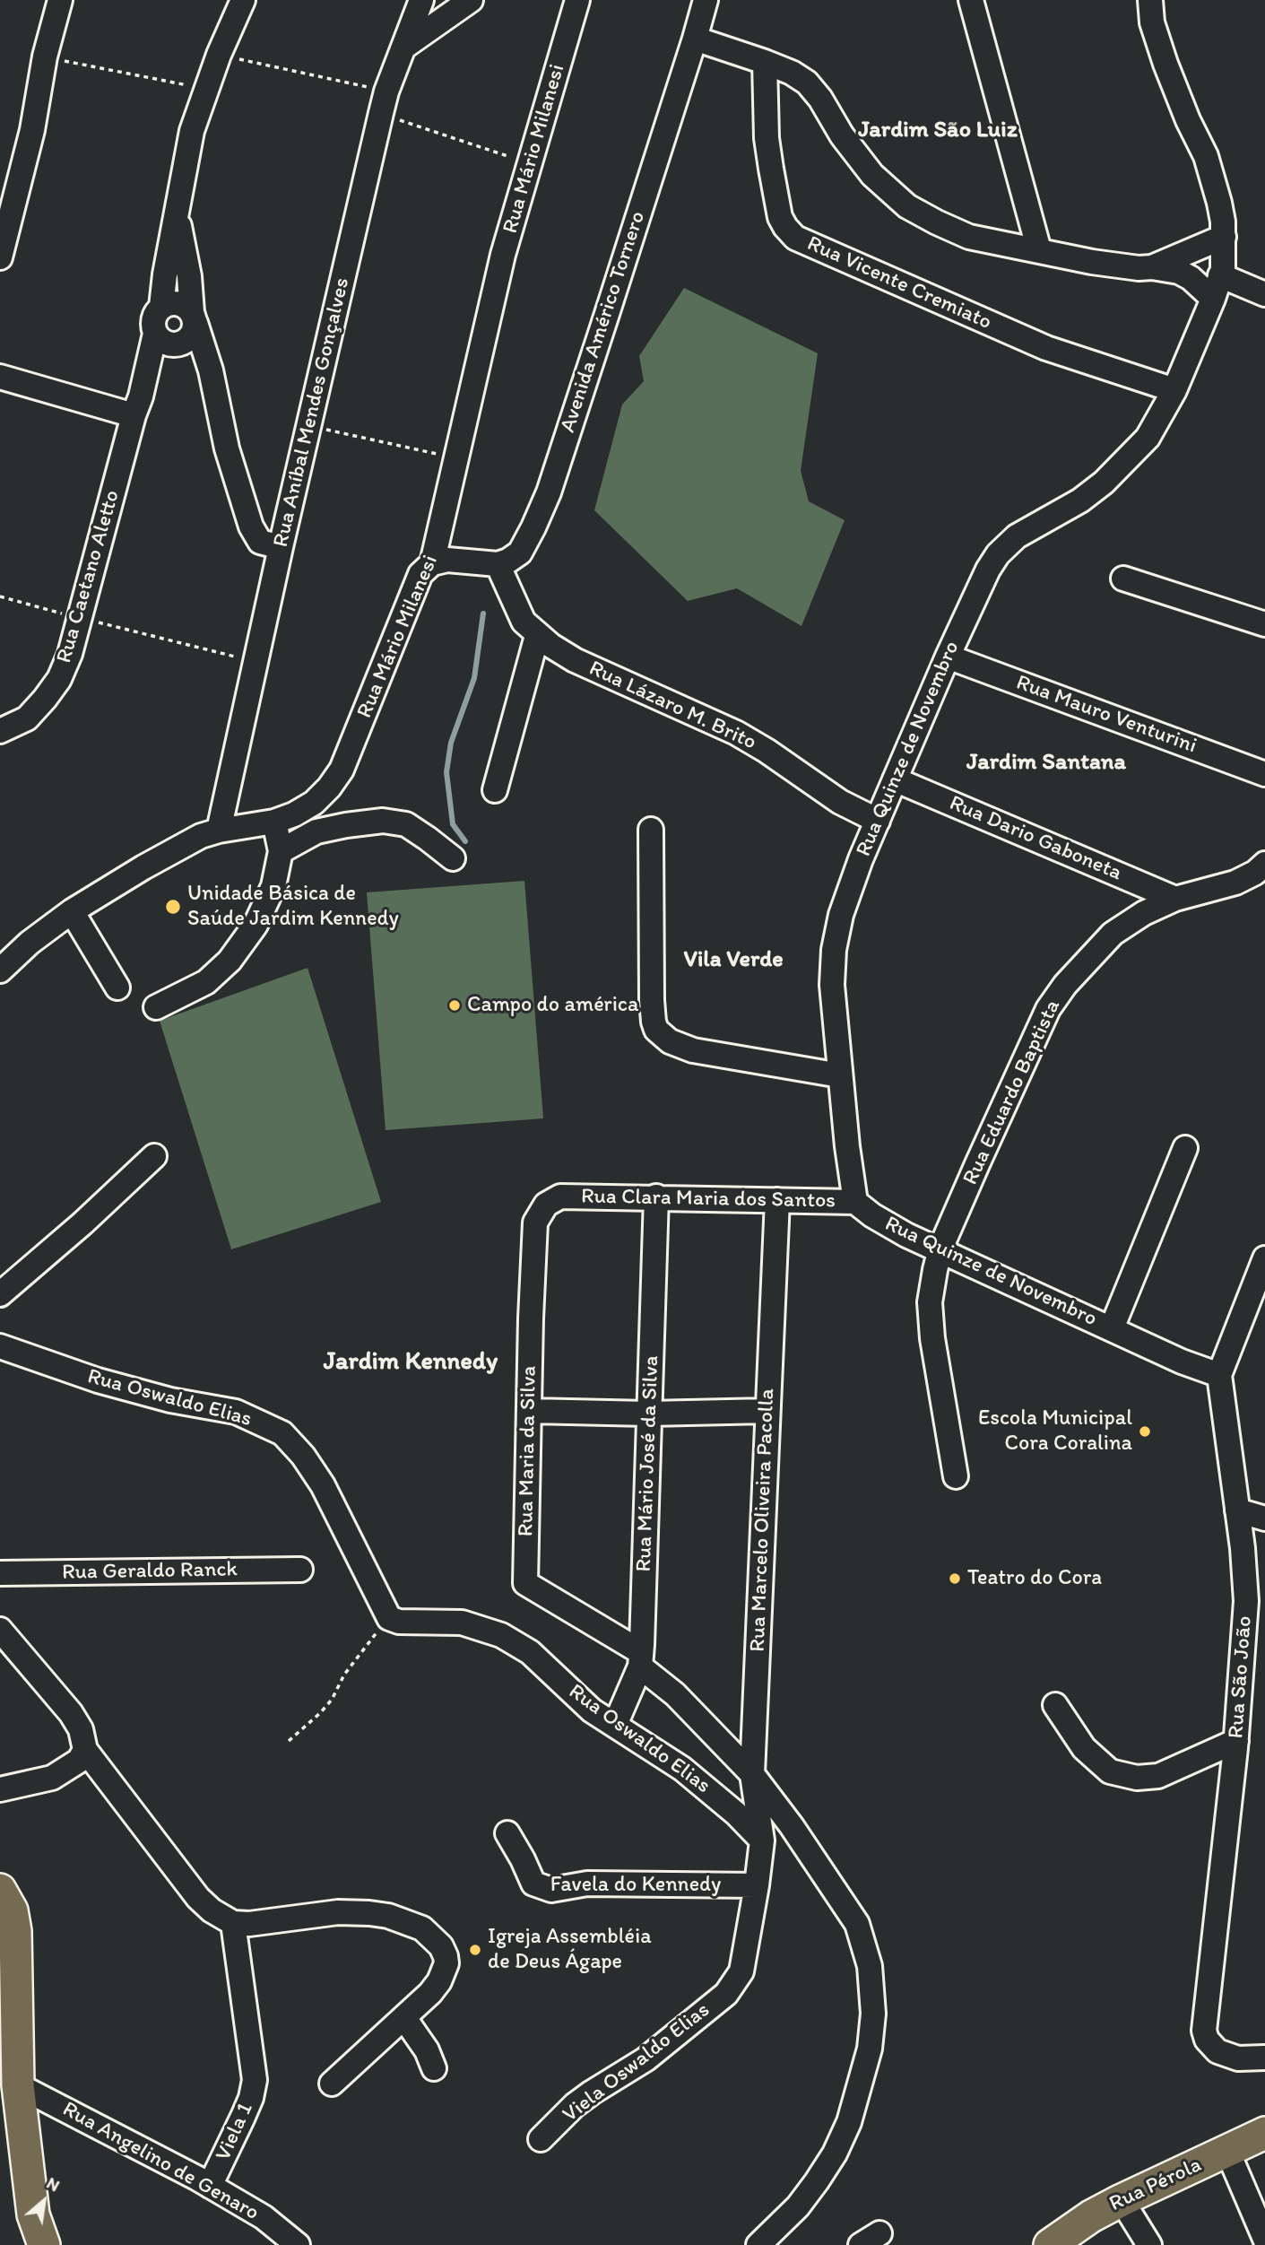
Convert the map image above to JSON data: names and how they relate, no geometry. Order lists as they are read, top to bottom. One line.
{"streets":{"main road":["Rua Pérola"],"street":["Rua Mário Milanesi","Rua Vicente Cremiato","Avenida Américo Tornero","Rua Aníbal Mendes Gonçalves","Rua Caetano Aletto","Rua Lázaro M. Brito","Rua Mauro Venturini","Rua Quinze de Novembro","Rua Dario Gaboneta","Rua Eduardo Baptista","Rua Clara Maria dos Santos","Rua Oswaldo Elias","Rua Maria da Silva","Rua Mário José da Silva","Rua Marcelo Oliveira Pacolla","Rua Geraldo Ranck","Rua São João","Favela do Kennedy","Viela Oswaldo Elias","Viela 1","Rua Angelino de Genaro"]},"crossings":[["Rua Mário Milanesi","Rua Aníbal Mendes Gonçalves"],["Rua Vicente Cremiato","Rua Quinze de Novembro"],["Avenida Américo Tornero","Rua Lázaro M. Brito"],["Rua Lázaro M. Brito","Rua Quinze de Novembro"],["Rua Mauro Venturini","Rua Quinze de Novembro"],["Rua Quinze de Novembro","Rua Dario Gaboneta"],["Rua Quinze de Novembro","Rua Eduardo Baptista"],["Rua Quinze de Novembro","Rua Clara Maria dos Santos"],["Rua Quinze de Novembro","Rua São João"],["Rua Dario Gaboneta","Rua Eduardo Baptista"],["Rua Clara Maria dos Santos","Rua Maria da Silva"],["Rua Clara Maria dos Santos","Rua Mário José da Silva"],["Rua Clara Maria dos Santos","Rua Marcelo Oliveira Pacolla"],["Rua Oswaldo Elias","Rua Mário José da Silva"],["Rua Oswaldo Elias","Rua Marcelo Oliveira Pacolla"],["Rua Oswaldo Elias","Viela Oswaldo Elias"],["Rua Maria da Silva","Rua Mário José da Silva"],["Rua Maria da Silva","Rua Marcelo Oliveira Pacolla"],["Rua Marcelo Oliveira Pacolla","Viela Oswaldo Elias"],["Favela do Kennedy","Viela Oswaldo Elias"],["Viela 1","Rua Angelino de Genaro"]],"districts":["Jardim São Luiz","Jardim Santana","Vila Verde","Jardim Kennedy"],"places":["Unidade Básica de Saúde Jardim Kennedy","Campo do américa","Escola Municipal Cora Coralina","Teatro do Cora","Igreja Assembléia de Deus Ágape"],"north":"top right"}
